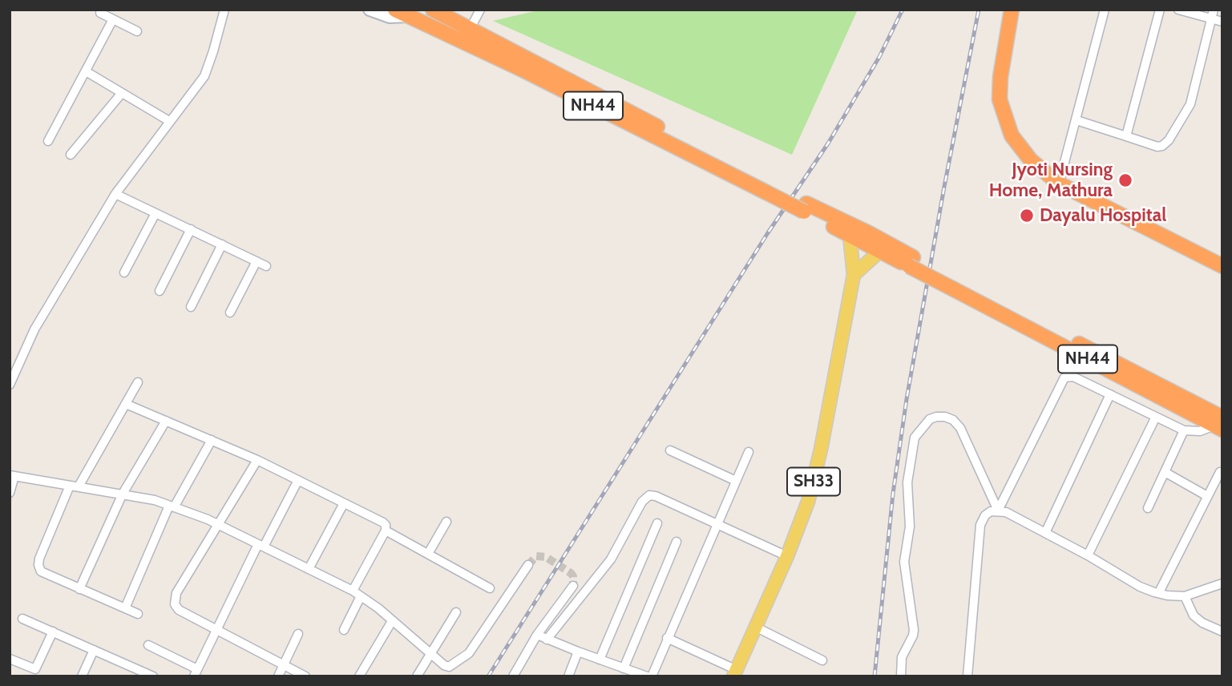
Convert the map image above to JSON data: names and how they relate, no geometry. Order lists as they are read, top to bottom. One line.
{"streets":{"highway":["NH44"],"main road":["SH33"]},"crossings":[["NH44","SH33"]],"places":["Jyoti Nursing Home, Mathura","Dayalu Hospital"]}
